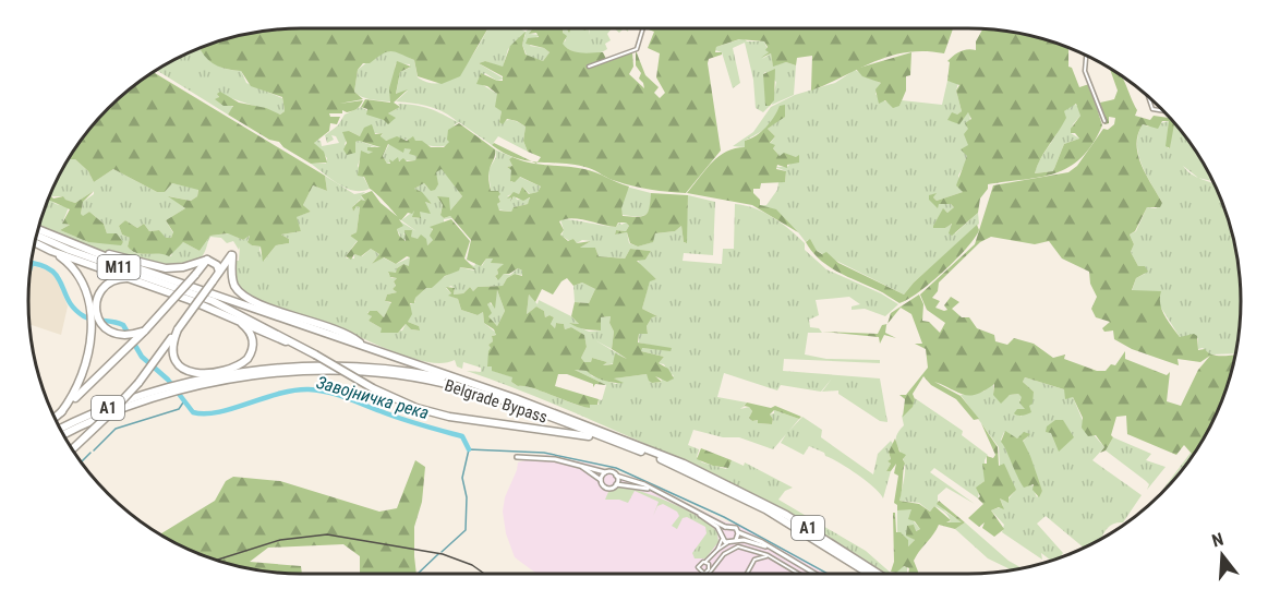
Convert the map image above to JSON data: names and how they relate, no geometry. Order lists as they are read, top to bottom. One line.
{"streets":{"highway":["M11","Belgrade Bypass","A1"]},"crossings":[["Belgrade Bypass","A1"]],"water":["Завојничка река"],"north":"top"}
